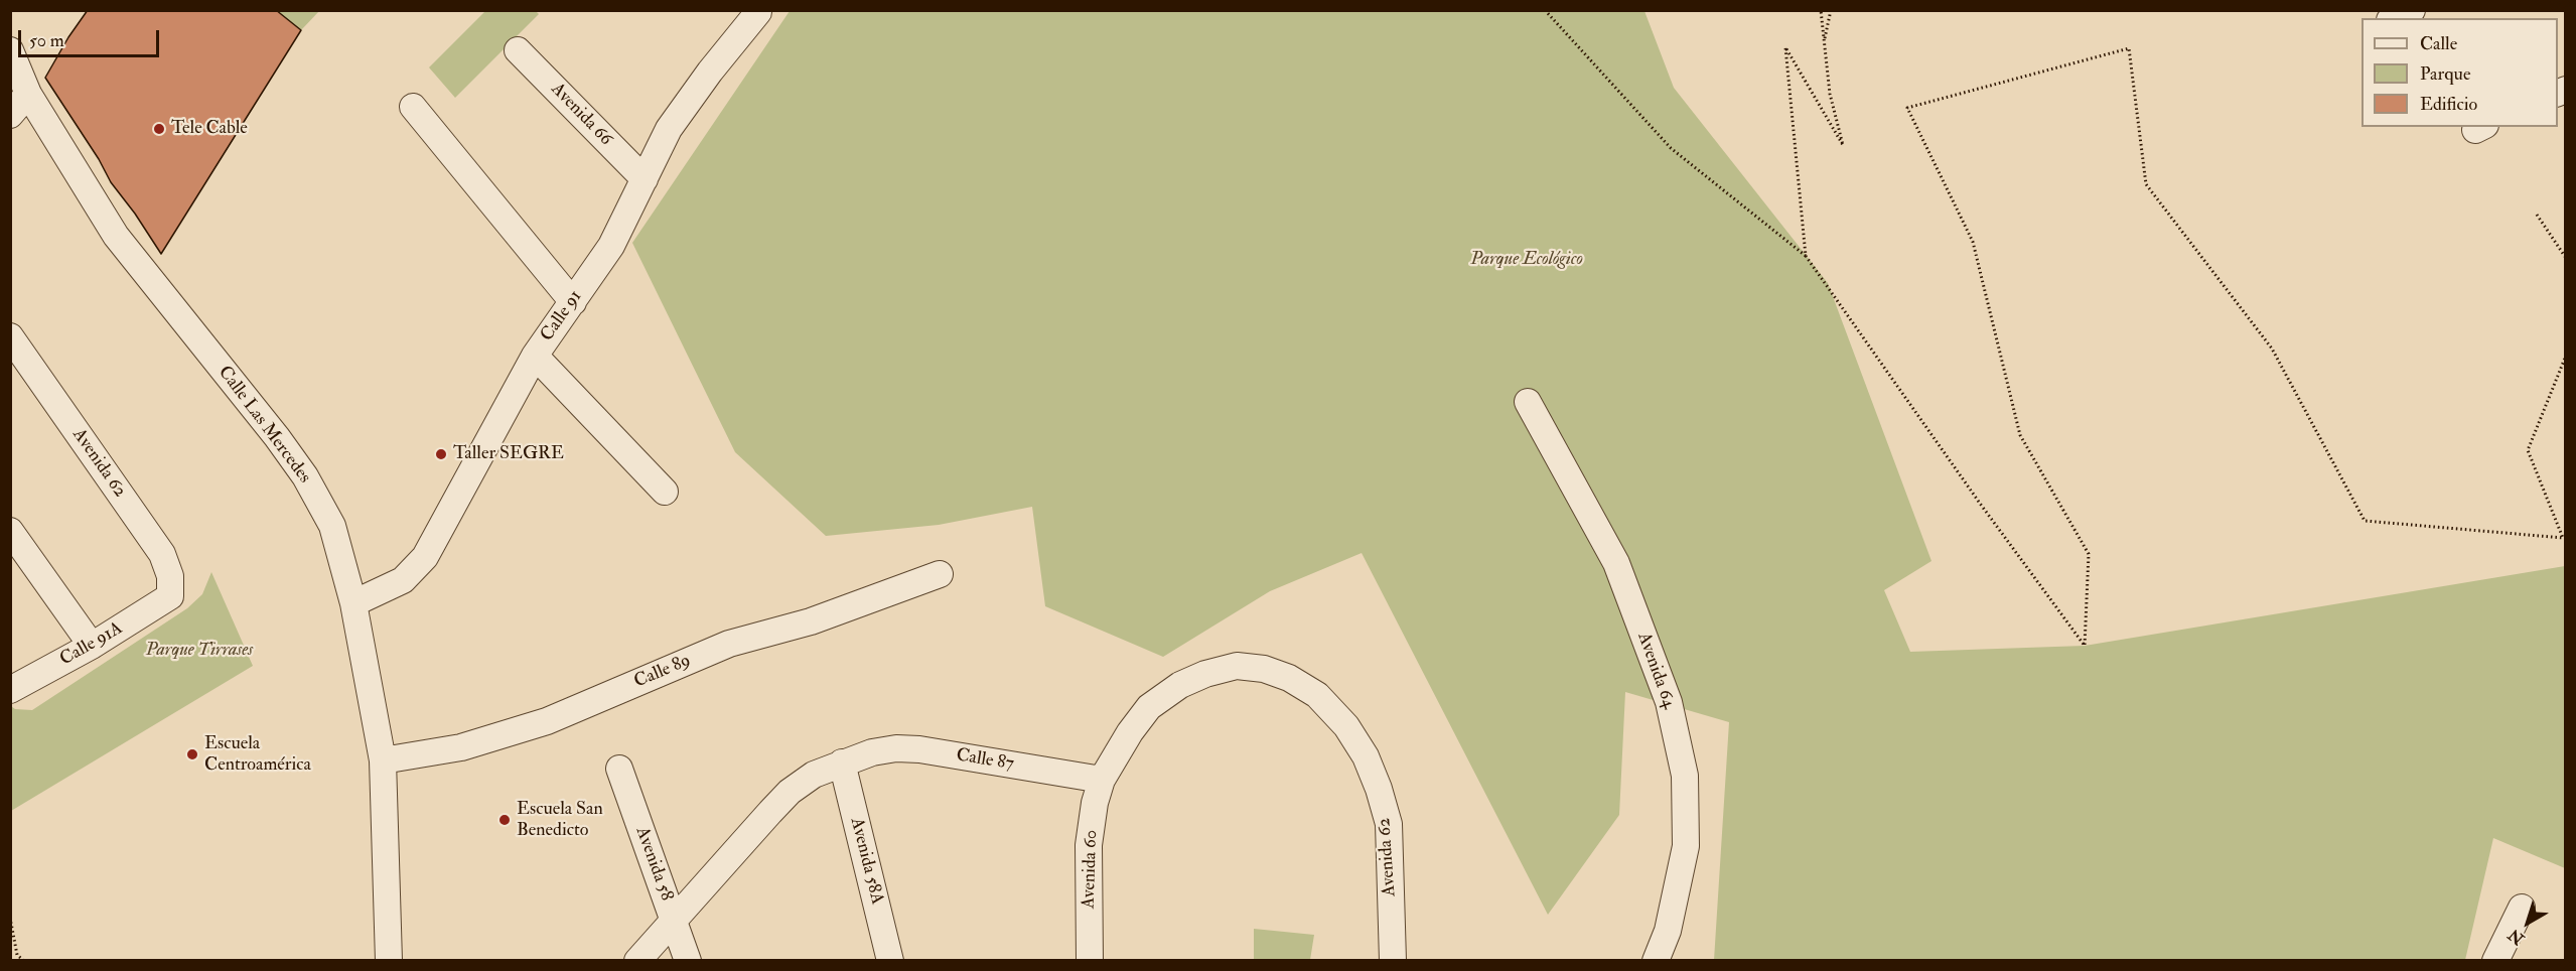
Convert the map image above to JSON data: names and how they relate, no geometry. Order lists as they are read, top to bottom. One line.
{"streets":{"street":["Avenida 66","Calle 91","Calle Las Mercedes","Avenida 62","Calle 91A","Avenida 64","Calle 89","Calle 87","Avenida 58A","Avenida 58","Avenida 60"]},"crossings":[["Avenida 66","Calle 91"],["Calle 91","Calle Las Mercedes"],["Calle Las Mercedes","Calle 89"],["Avenida 62","Calle 91A"],["Avenida 62","Calle 87"],["Avenida 62","Avenida 60"],["Calle 87","Avenida 58A"],["Calle 87","Avenida 58"],["Calle 87","Avenida 60"]],"parks":["Parque Ecológico","Parque Tirrases"],"places":["Tele Cable","Taller SEGRE","Escuela Centroamérica","Escuela San Benedicto"],"legend":["Calle","Parque","Edificio"],"scale_bar":"50 m","north":"bottom left"}
